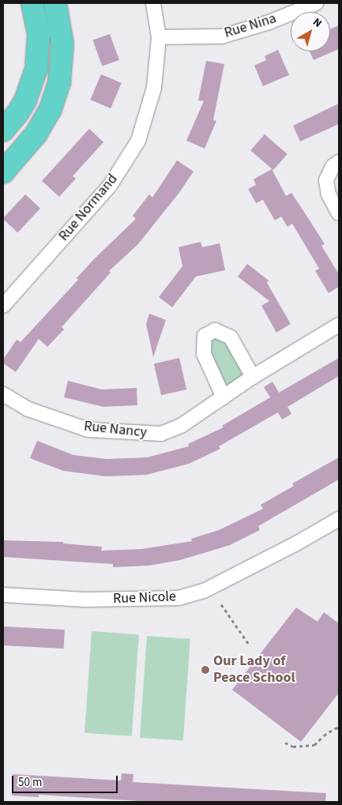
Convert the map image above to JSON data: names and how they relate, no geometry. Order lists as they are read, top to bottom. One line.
{"streets":{"street":["Rue Nina","Rue Normand","Rue Nancy","Rue Nicole"]},"crossings":[["Rue Nina","Rue Normand"]],"places":["Our Lady of Peace School"],"scale_bar":"50 m","north":"top right"}
